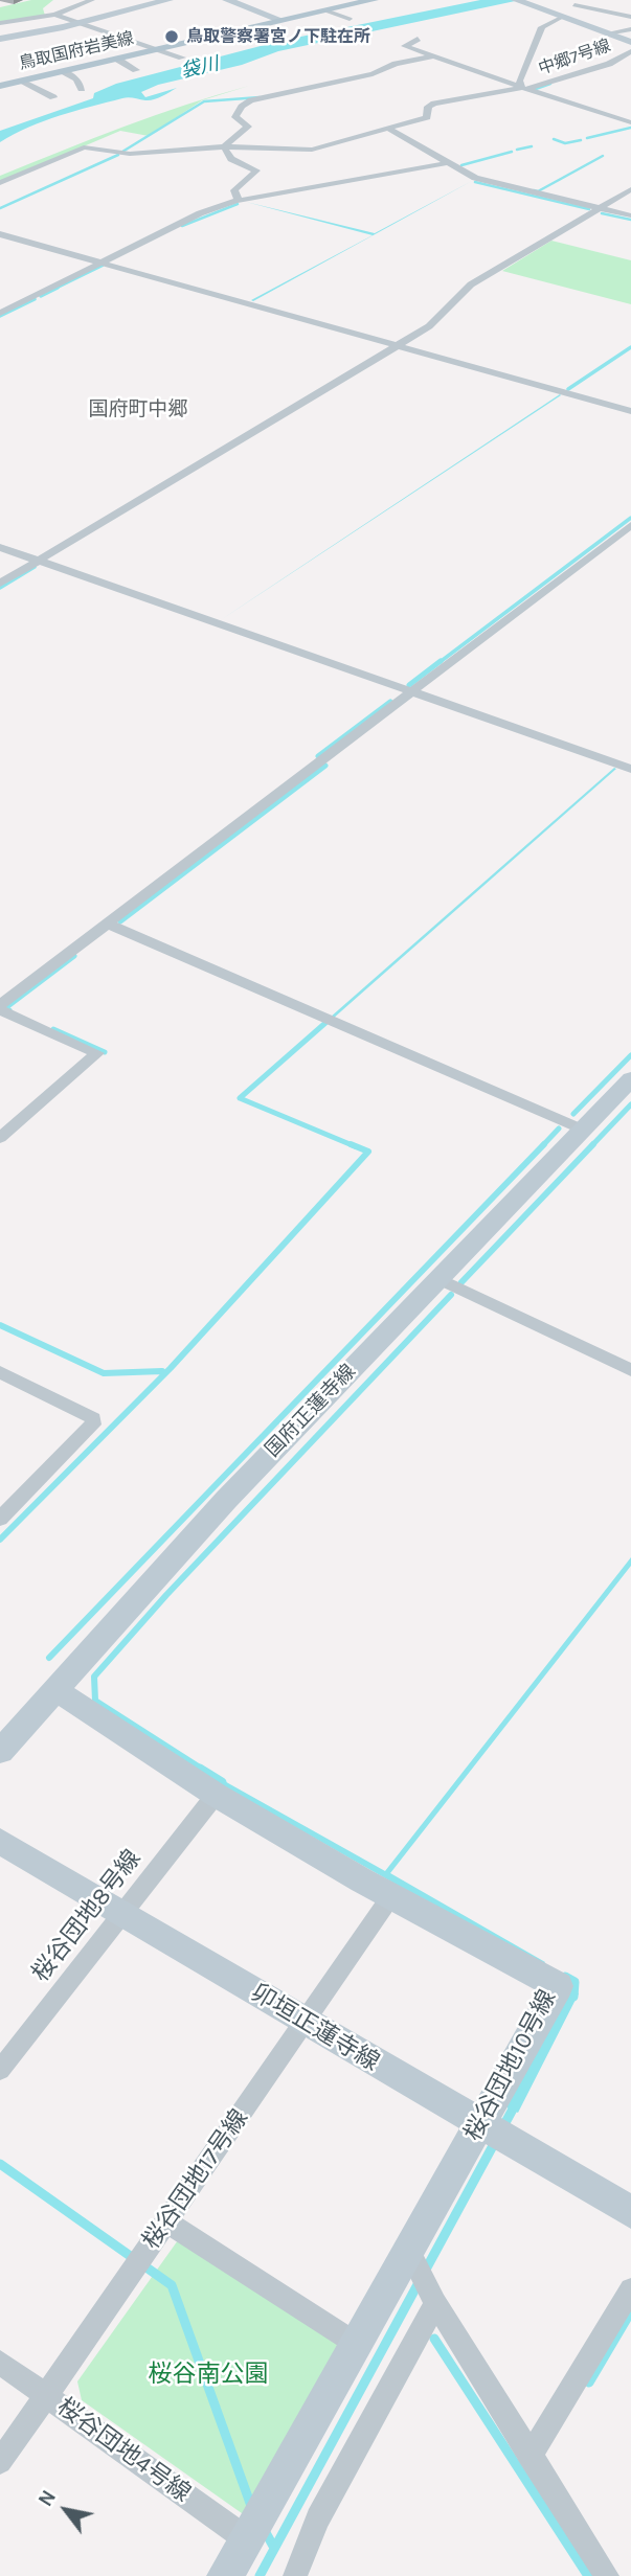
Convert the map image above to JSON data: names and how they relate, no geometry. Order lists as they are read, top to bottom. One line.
{"streets":{"main road":["鳥取国府岩美線","国府正蓮寺線","卯垣正蓮寺線","桜谷団地10号線"],"street":["中郷7号線","桜谷団地8号線","桜谷団地17号線","桜谷団地4号線"]},"crossings":[["国府正蓮寺線","桜谷団地10号線"],["桜谷団地8号線","卯垣正蓮寺線"],["桜谷団地8号線","桜谷団地10号線"],["卯垣正蓮寺線","桜谷団地10号線"],["卯垣正蓮寺線","桜谷団地17号線"],["桜谷団地10号線","桜谷団地17号線"],["桜谷団地10号線","桜谷団地4号線"],["桜谷団地17号線","桜谷団地4号線"]],"districts":["国府町中郷"],"water":["袋川"],"parks":["桜谷南公園"],"places":["鳥取警察署宮ノ下駐在所"],"north":"top left"}
